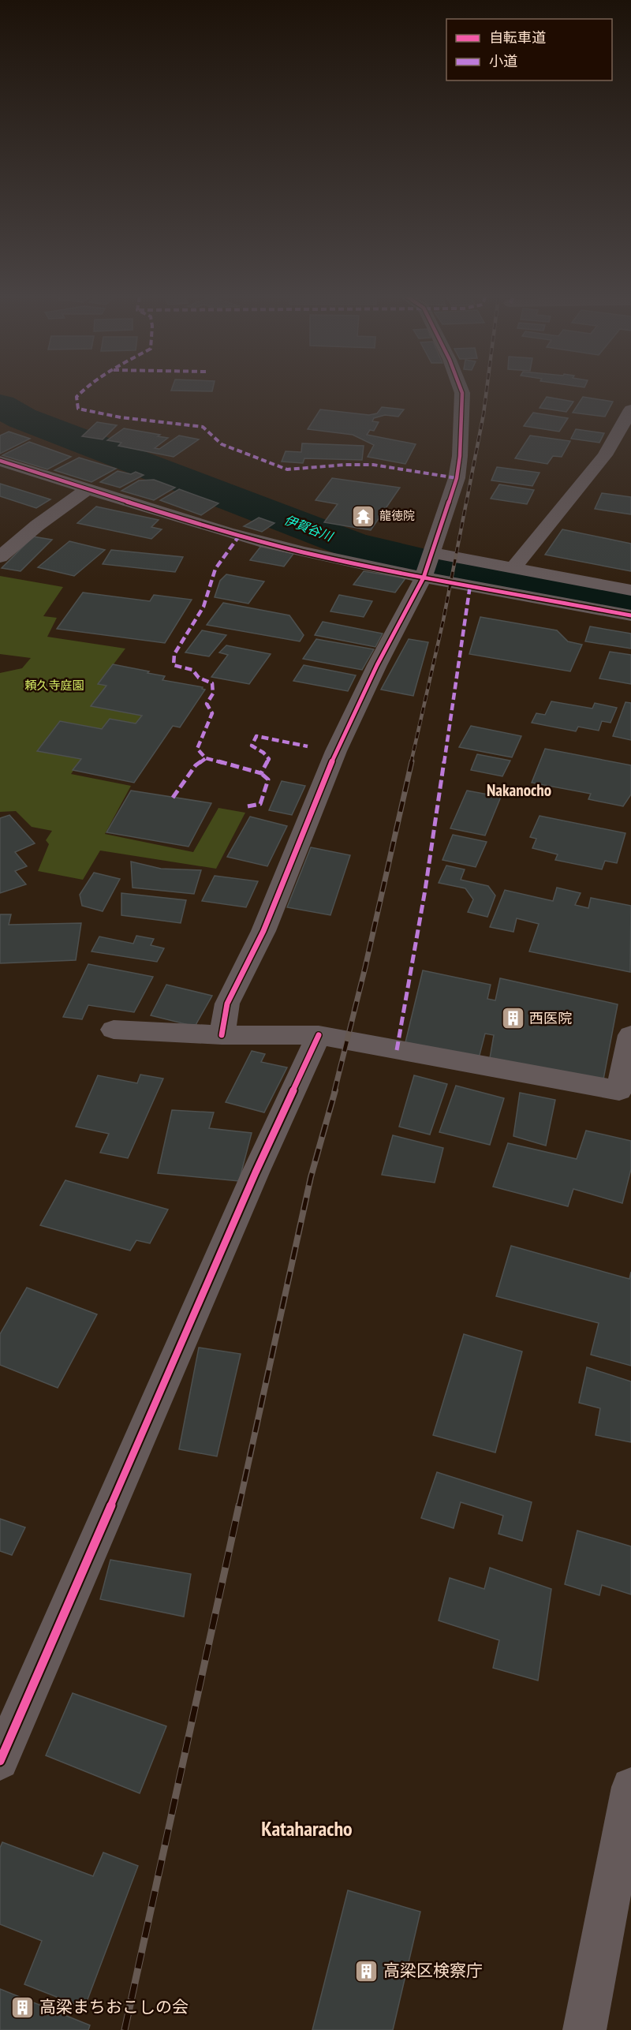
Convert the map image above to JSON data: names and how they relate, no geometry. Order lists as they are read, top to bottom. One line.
{"districts":["Nakanocho","Kataharacho"],"water":["伊賀谷川"],"parks":["頼久寺庭園"],"places":{"temple":["龍徳院"],"building":["西医院","高梁区検察庁","高梁まちおこしの会"]},"legend":["自転車道","小道"]}
